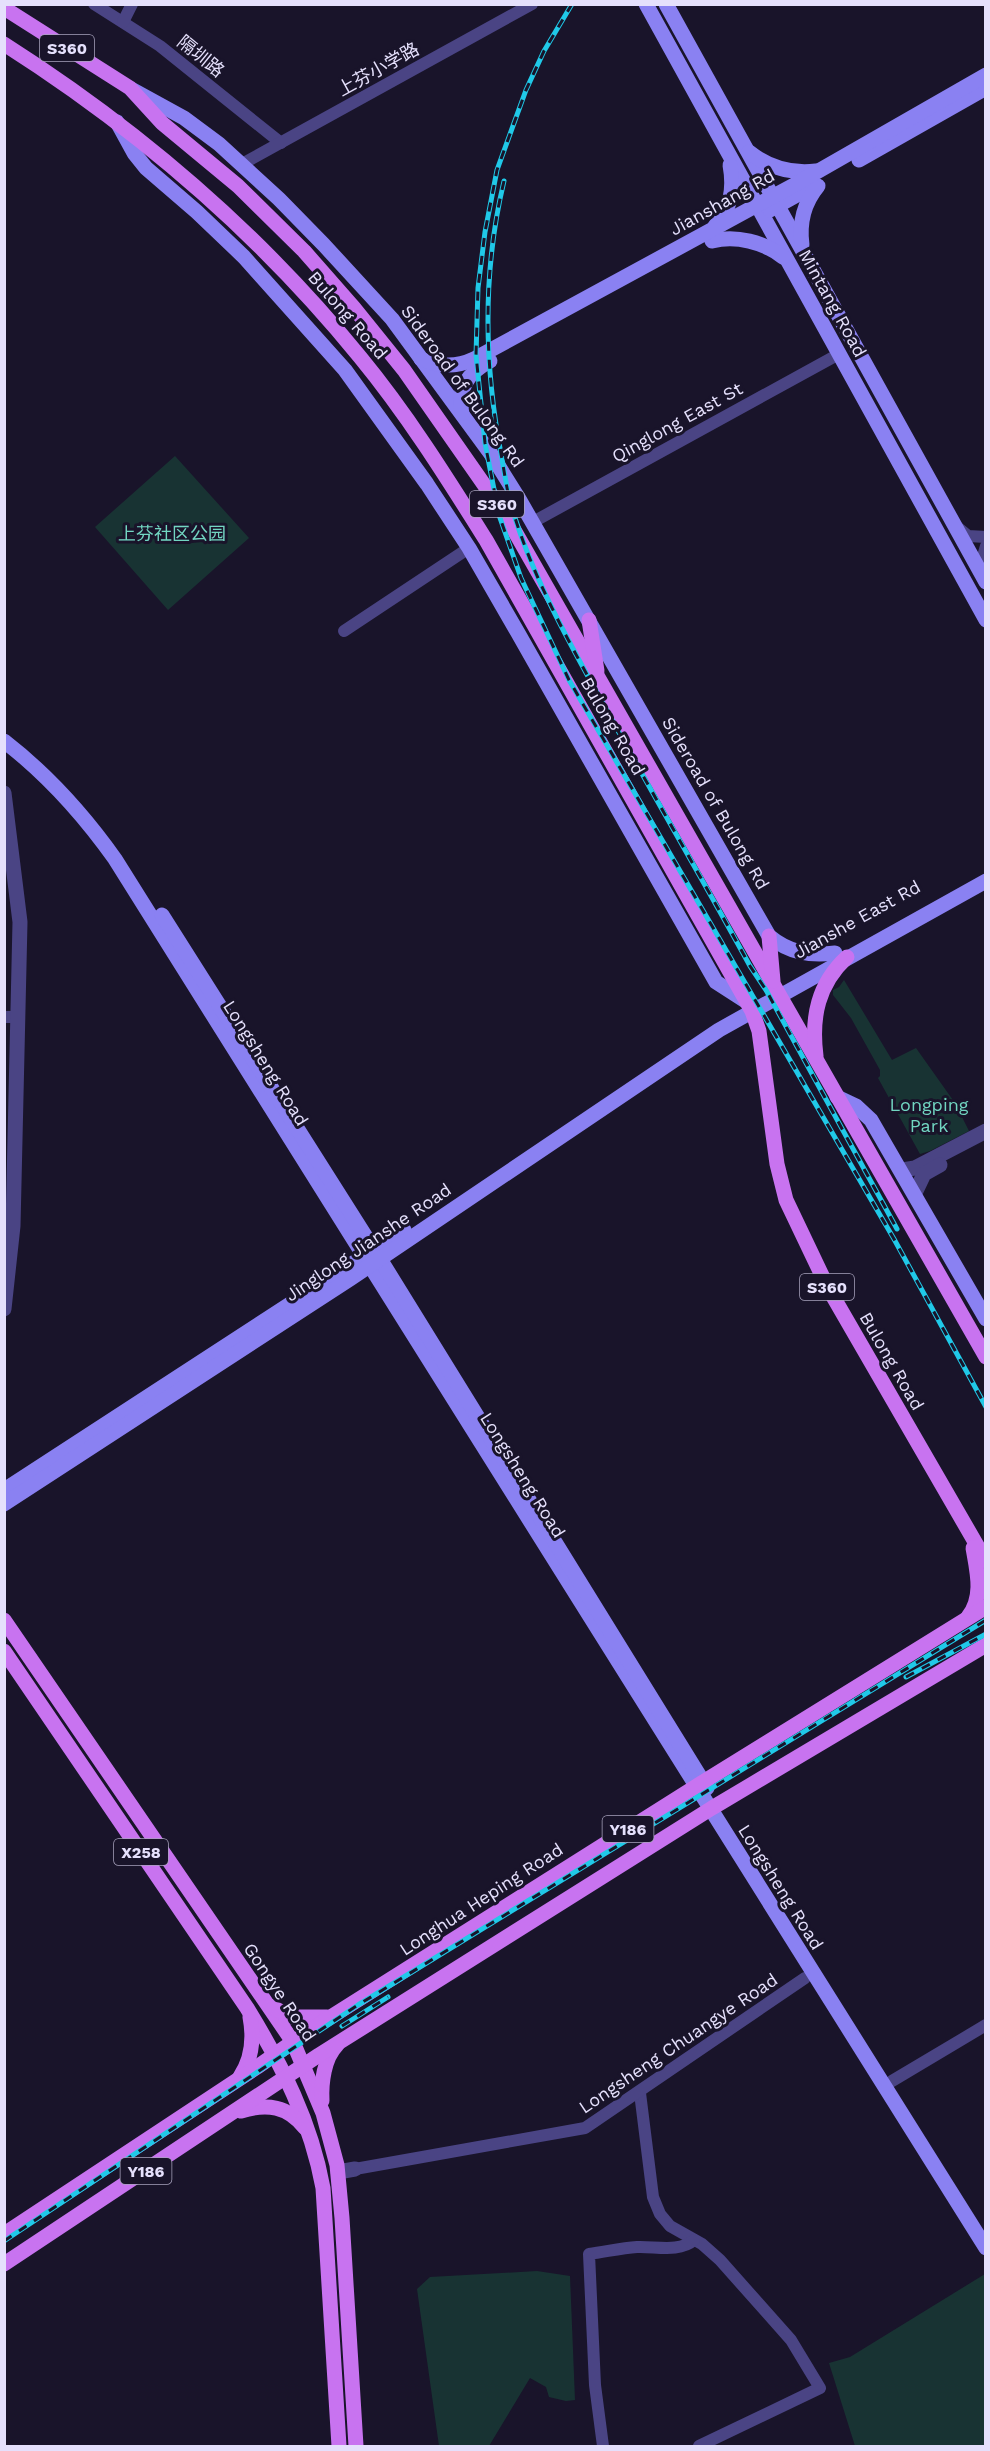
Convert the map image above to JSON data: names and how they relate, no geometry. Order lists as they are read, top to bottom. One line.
{"streets":{"main road":["S360","Jianshang Rd","Mintang Road","Bulong Road","Sideroad of Bulong Rd","Jianshe East Rd","Longsheng Road","Jinglong Jianshe Road","Y186","X258","Longhua Heping Road","Gongye Road"],"street":["隔圳路","上芬小学路","Qinglong East St","Longsheng Chuangye Road"]},"crossings":[["隔圳路","上芬小学路"],["上芬小学路","Sideroad of Bulong Rd"],["Jianshang Rd","Mintang Road"],["Mintang Road","Qinglong East St"],["Bulong Road","Sideroad of Bulong Rd"],["Bulong Road","Jianshe East Rd"],["Bulong Road","Jinglong Jianshe Road"],["Sideroad of Bulong Rd","Qinglong East St"],["Jianshe East Rd","Jinglong Jianshe Road"],["Longsheng Road","Jinglong Jianshe Road"],["Longsheng Road","Y186"],["Longsheng Road","Longhua Heping Road"],["Longsheng Road","Longsheng Chuangye Road"],["Y186","Gongye Road"],["Longhua Heping Road","Gongye Road"]],"parks":["上芬社区公园","Longping Park"]}
